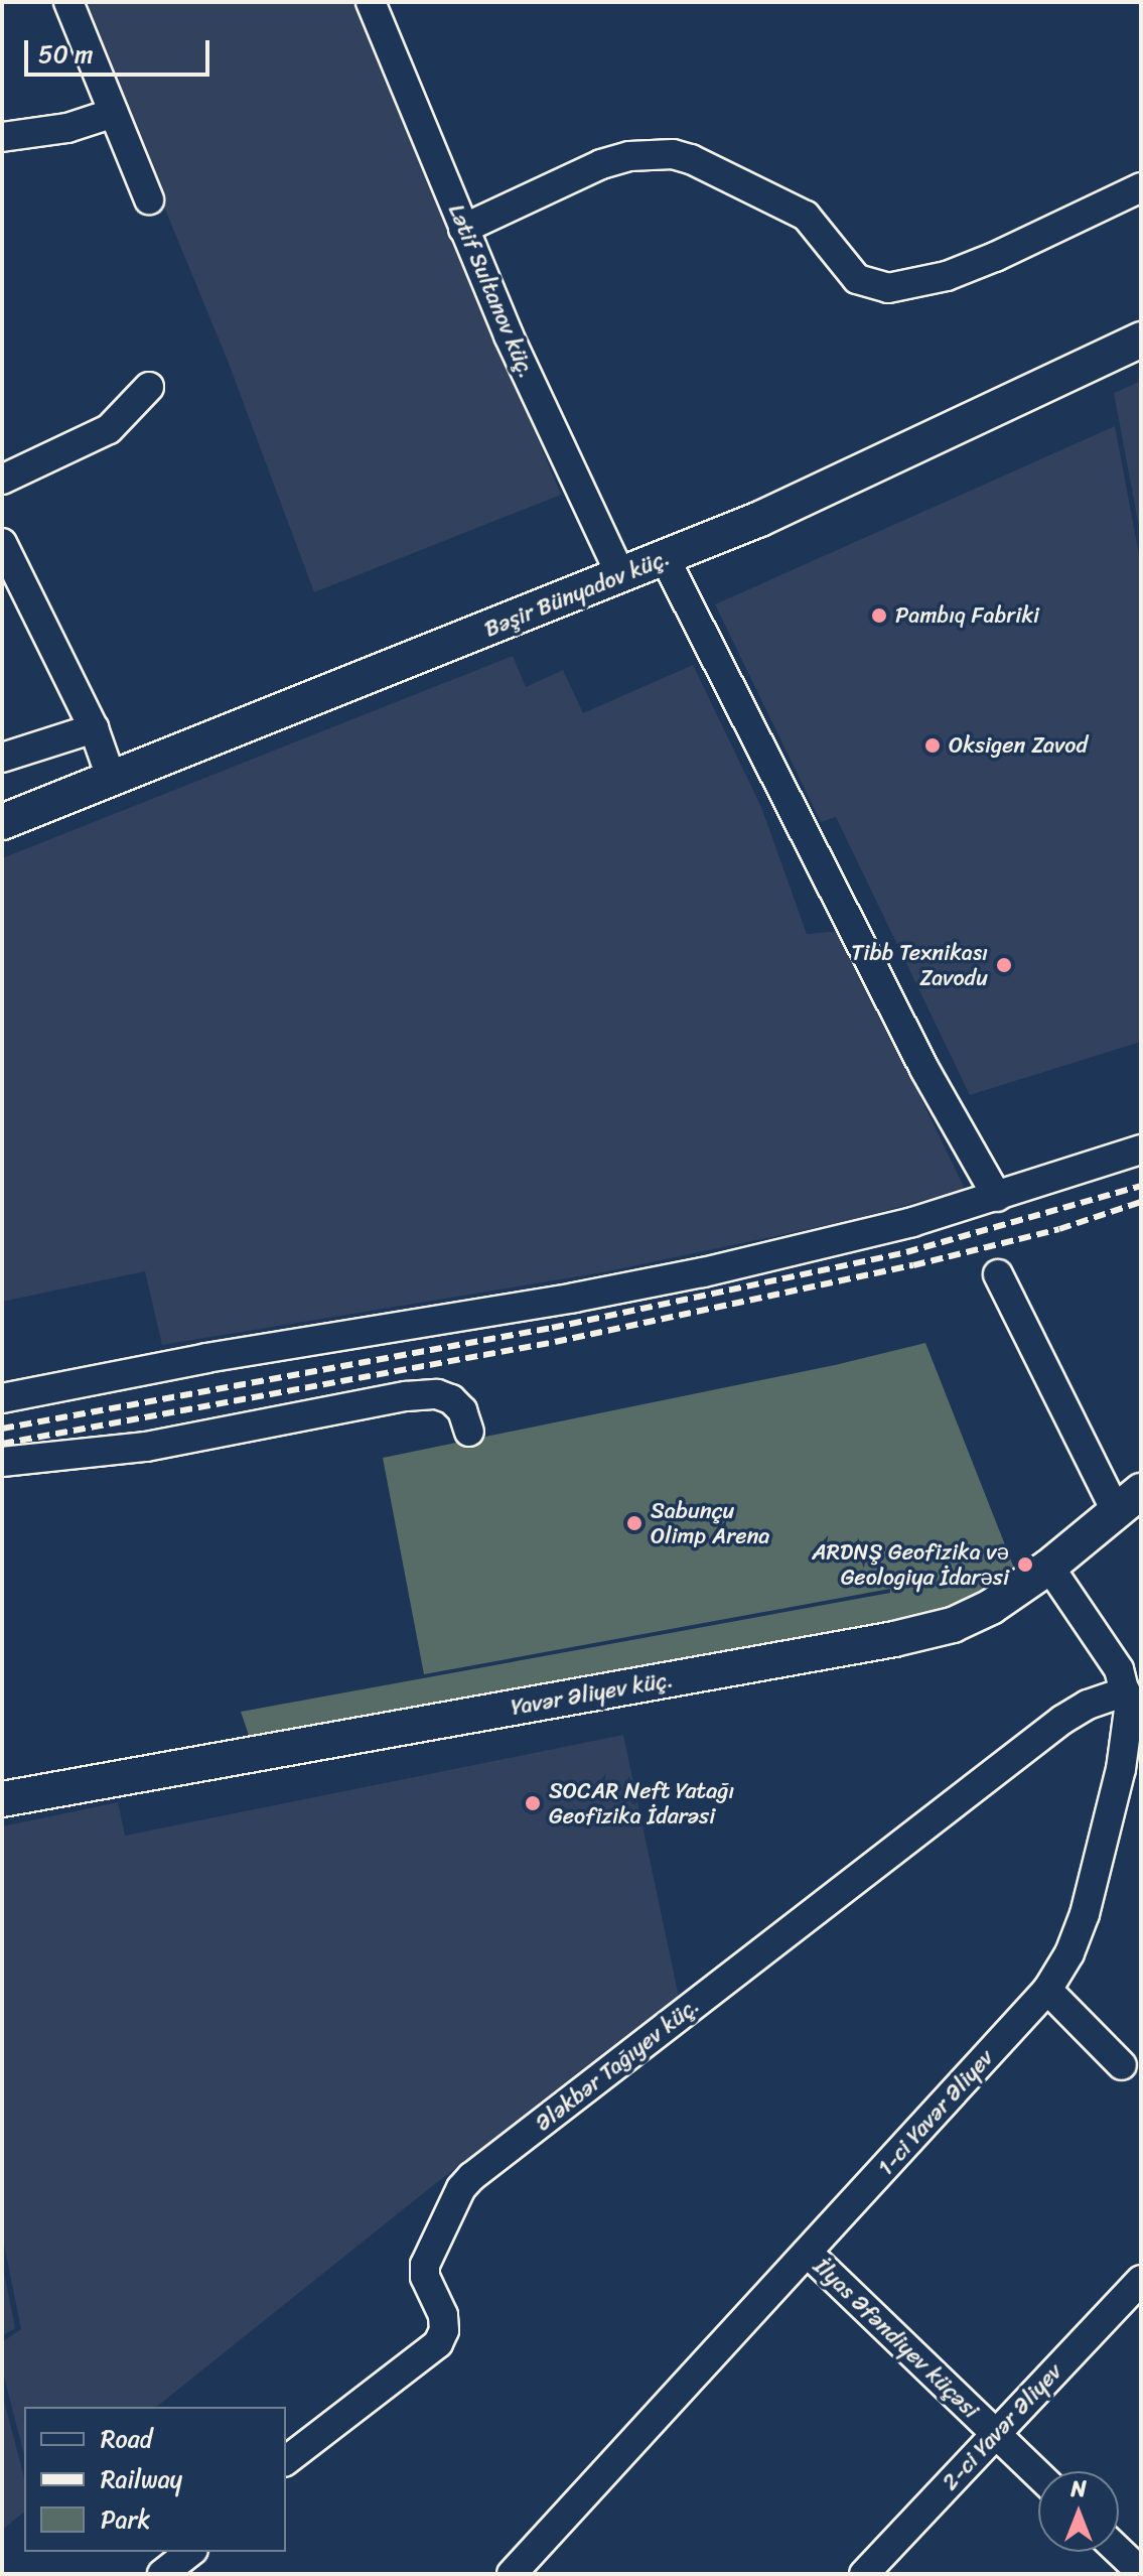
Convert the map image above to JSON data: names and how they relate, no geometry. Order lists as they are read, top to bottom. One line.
{"streets":{"street":["Lətif Sultanov küç.","Bəşir Bünyadov küç.","Yavər Əliyev küç.","Ələkbər Tağıyev küç.","1-ci Yavər Əliyev","İlyas Əfəndiyev küçəsi","2-ci Yavər Əliyev"]},"crossings":[["Lətif Sultanov küç.","Bəşir Bünyadov küç."],["Yavər Əliyev küç.","1-ci Yavər Əliyev"],["Ələkbər Tağıyev küç.","1-ci Yavər Əliyev"],["1-ci Yavər Əliyev","İlyas Əfəndiyev küçəsi"],["İlyas Əfəndiyev küçəsi","2-ci Yavər Əliyev"]],"places":["Pambıq Fabriki","Oksigen Zavod","Tibb Texnikası Zavodu","Sabunçu Olimp Arena","ARDNŞ Geofizika vә Geologiya İdarәsi","SOCAR Neft Yatağı Geofizika İdarəsi"],"legend":["Road","Railway","Park"],"scale_bar":"50 m","north":"top"}
